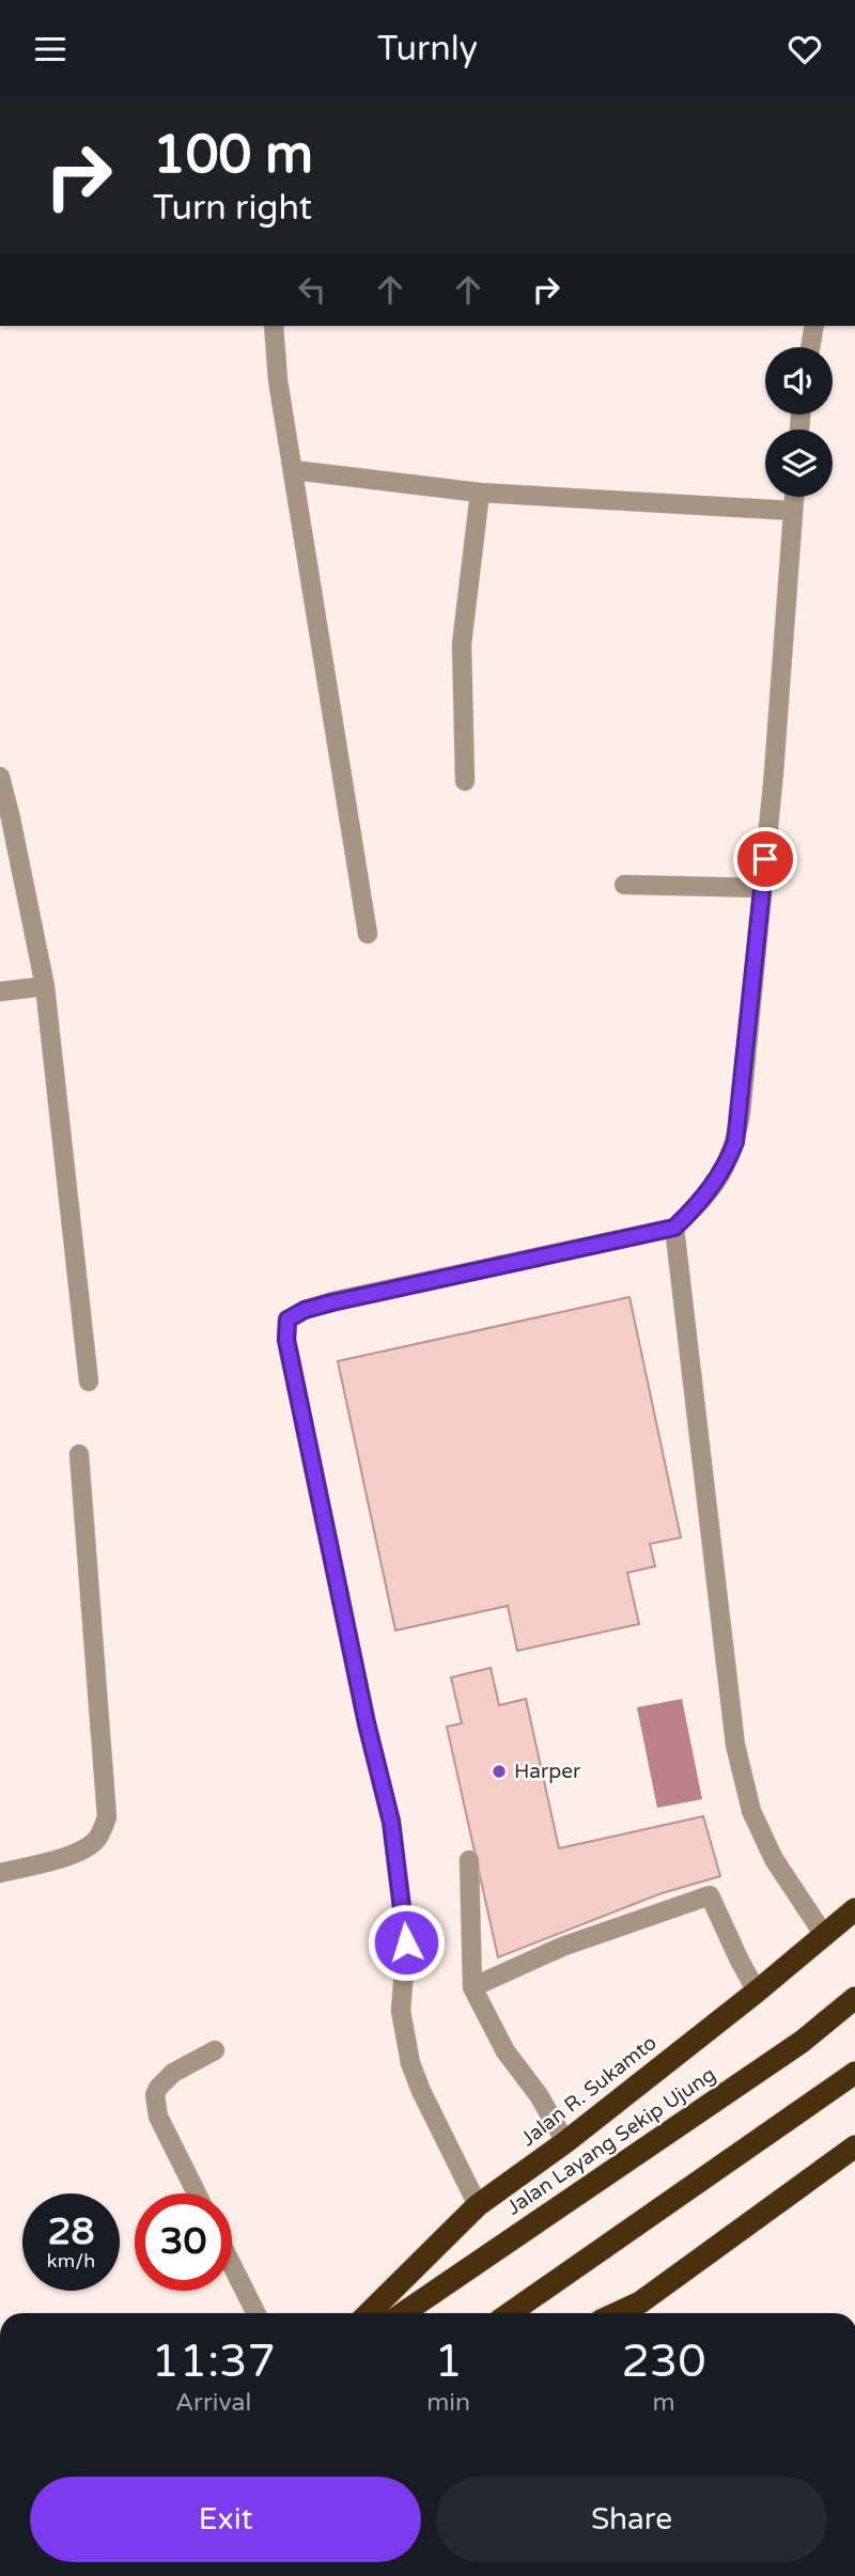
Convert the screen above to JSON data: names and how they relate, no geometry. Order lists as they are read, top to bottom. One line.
{"streets":{"highway":["Jalan R. Sukamto","Jalan Layang Sekip Ujung"]},"places":["Harper"],"page":{"header":"Turnly","turn":["100 m","Turn right"],"speed":"28 km/h","limit":"30","eta":["11:37","Arrival","1","min","230","m"],"buttons":["Exit","Share"]}}
